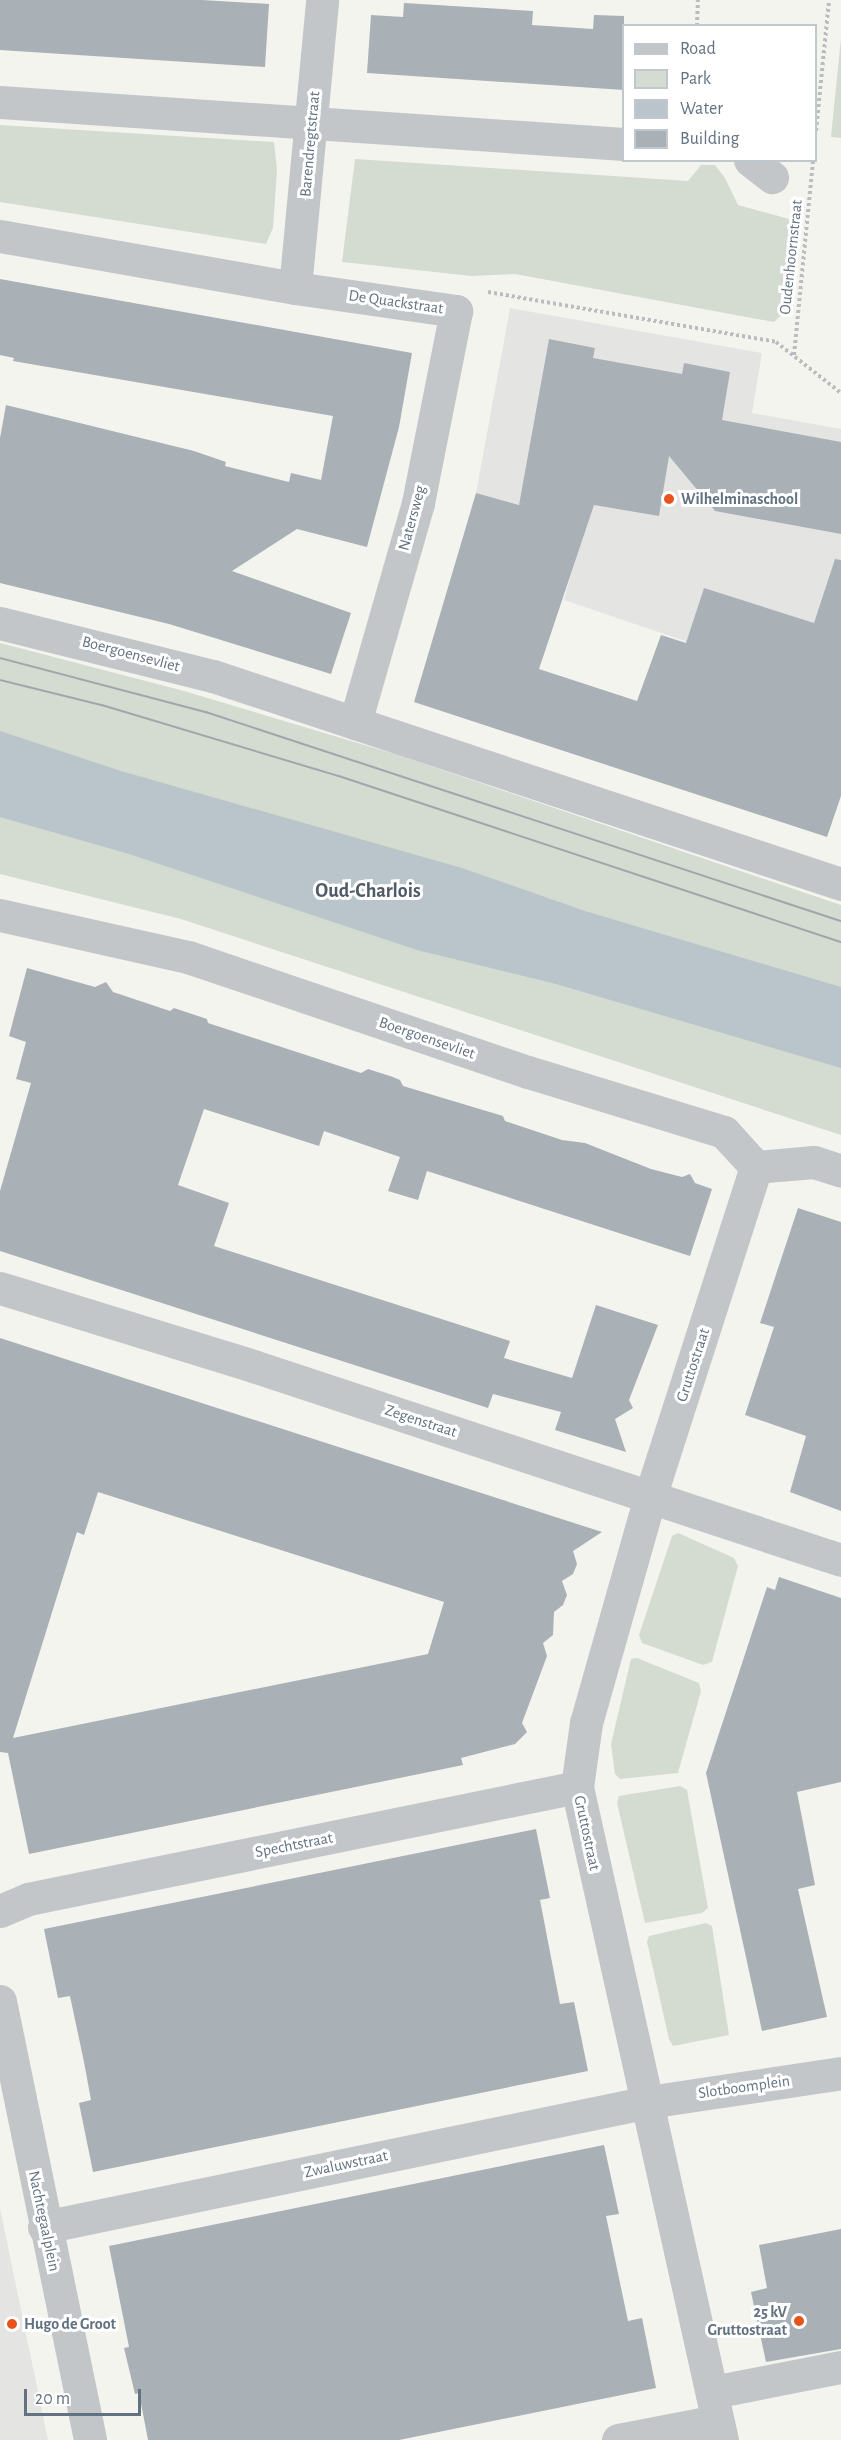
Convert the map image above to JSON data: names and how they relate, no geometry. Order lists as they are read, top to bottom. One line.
{"streets":{"street":["Barendregtstraat","De Quackstraat","Natersweg","Boergoensevliet","Gruttostraat","Zegenstraat","Spechtstraat","Slotboomplein","Zwaluwstraat","Nachtegaalplein"],"path":["Oudenhoornstraat"]},"crossings":[["Barendregtstraat","De Quackstraat"],["Oudenhoornstraat","De Quackstraat"],["De Quackstraat","Natersweg"],["Natersweg","Boergoensevliet"],["Boergoensevliet","Gruttostraat"],["Gruttostraat","Zegenstraat"],["Gruttostraat","Spechtstraat"],["Gruttostraat","Slotboomplein"],["Gruttostraat","Zwaluwstraat"],["Slotboomplein","Zwaluwstraat"],["Zwaluwstraat","Nachtegaalplein"]],"districts":["Oud-Charlois"],"places":["Wilhelminaschool","25 kV Gruttostraat","Hugo de Groot"],"legend":["Road","Park","Water","Building"],"scale_bar":"20 m"}
